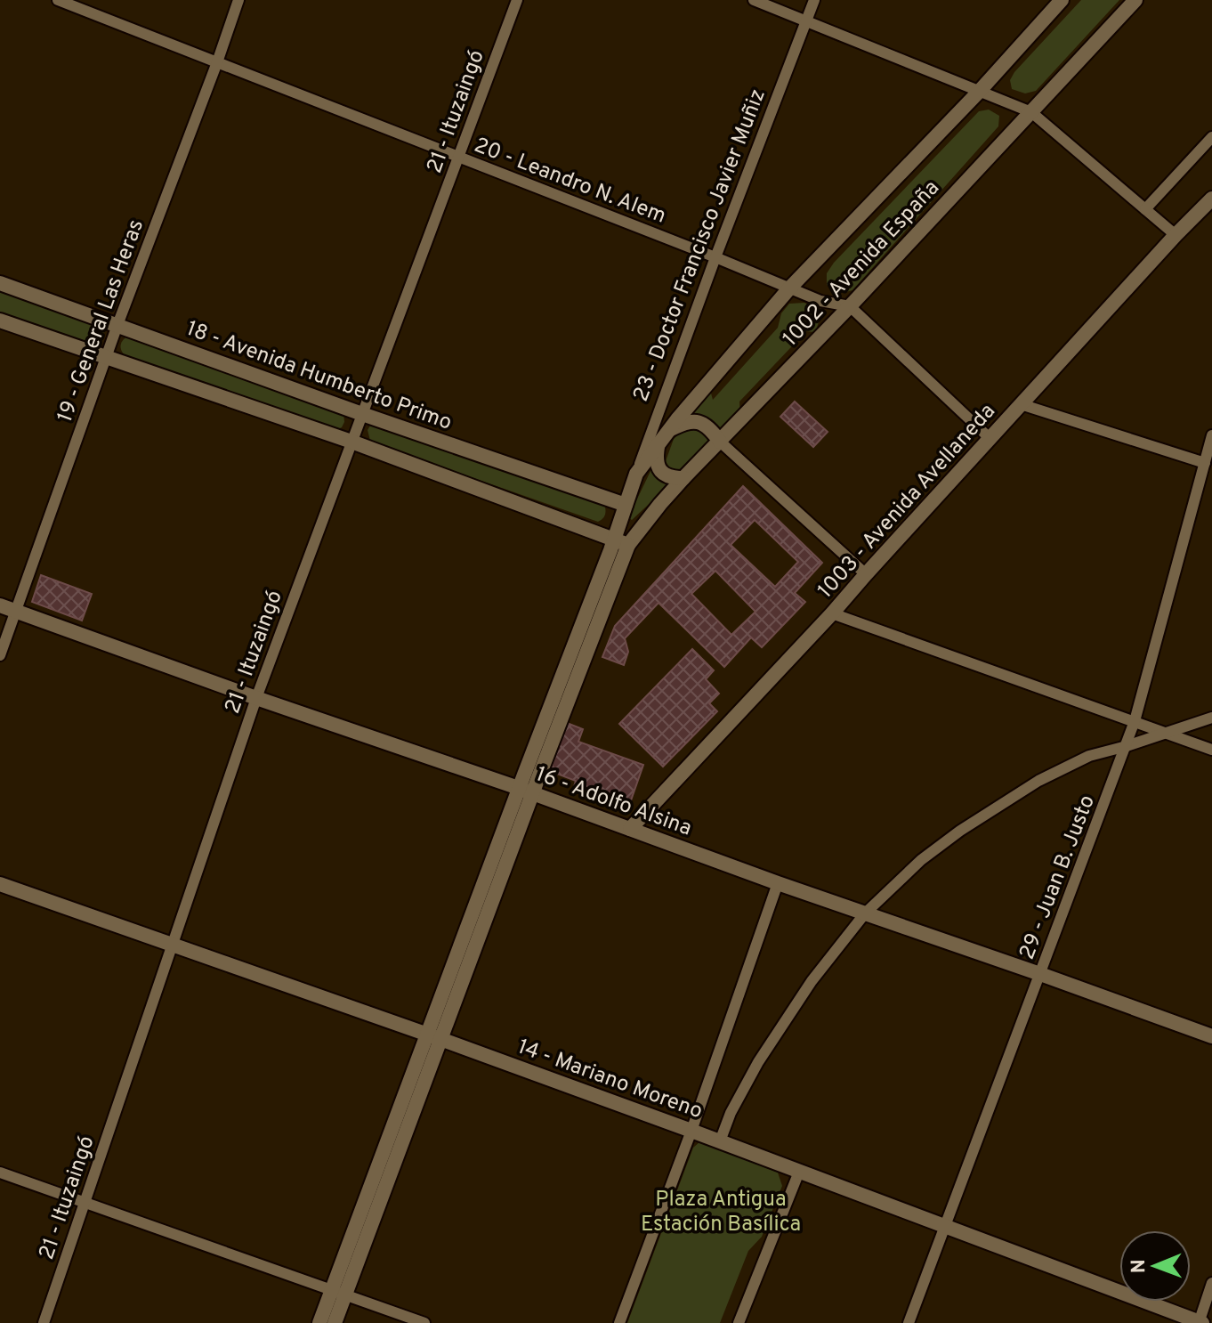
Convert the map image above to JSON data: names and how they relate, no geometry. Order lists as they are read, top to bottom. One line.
{"streets":{"street":["21 - Ituzaingó","20 - Leandro N. Alem","23 - Doctor Francisco Javier Muñiz","1002 - Avenida España","19 - General Las Heras","18 - Avenida Humberto Primo","1003 - Avenida Avellaneda","16 - Adolfo Alsina","29 - Juan B. Justo","14 - Mariano Moreno"]},"crossings":[["21 - Ituzaingó","20 - Leandro N. Alem"],["21 - Ituzaingó","18 - Avenida Humberto Primo"],["21 - Ituzaingó","16 - Adolfo Alsina"],["21 - Ituzaingó","14 - Mariano Moreno"],["20 - Leandro N. Alem","23 - Doctor Francisco Javier Muñiz"],["20 - Leandro N. Alem","1002 - Avenida España"],["20 - Leandro N. Alem","19 - General Las Heras"],["23 - Doctor Francisco Javier Muñiz","1002 - Avenida España"],["23 - Doctor Francisco Javier Muñiz","18 - Avenida Humberto Primo"],["23 - Doctor Francisco Javier Muñiz","16 - Adolfo Alsina"],["1002 - Avenida España","16 - Adolfo Alsina"],["19 - General Las Heras","18 - Avenida Humberto Primo"],["19 - General Las Heras","16 - Adolfo Alsina"],["1003 - Avenida Avellaneda","16 - Adolfo Alsina"],["16 - Adolfo Alsina","29 - Juan B. Justo"],["29 - Juan B. Justo","14 - Mariano Moreno"]],"parks":["Plaza Antigua Estación Basílica"],"north":"left"}
